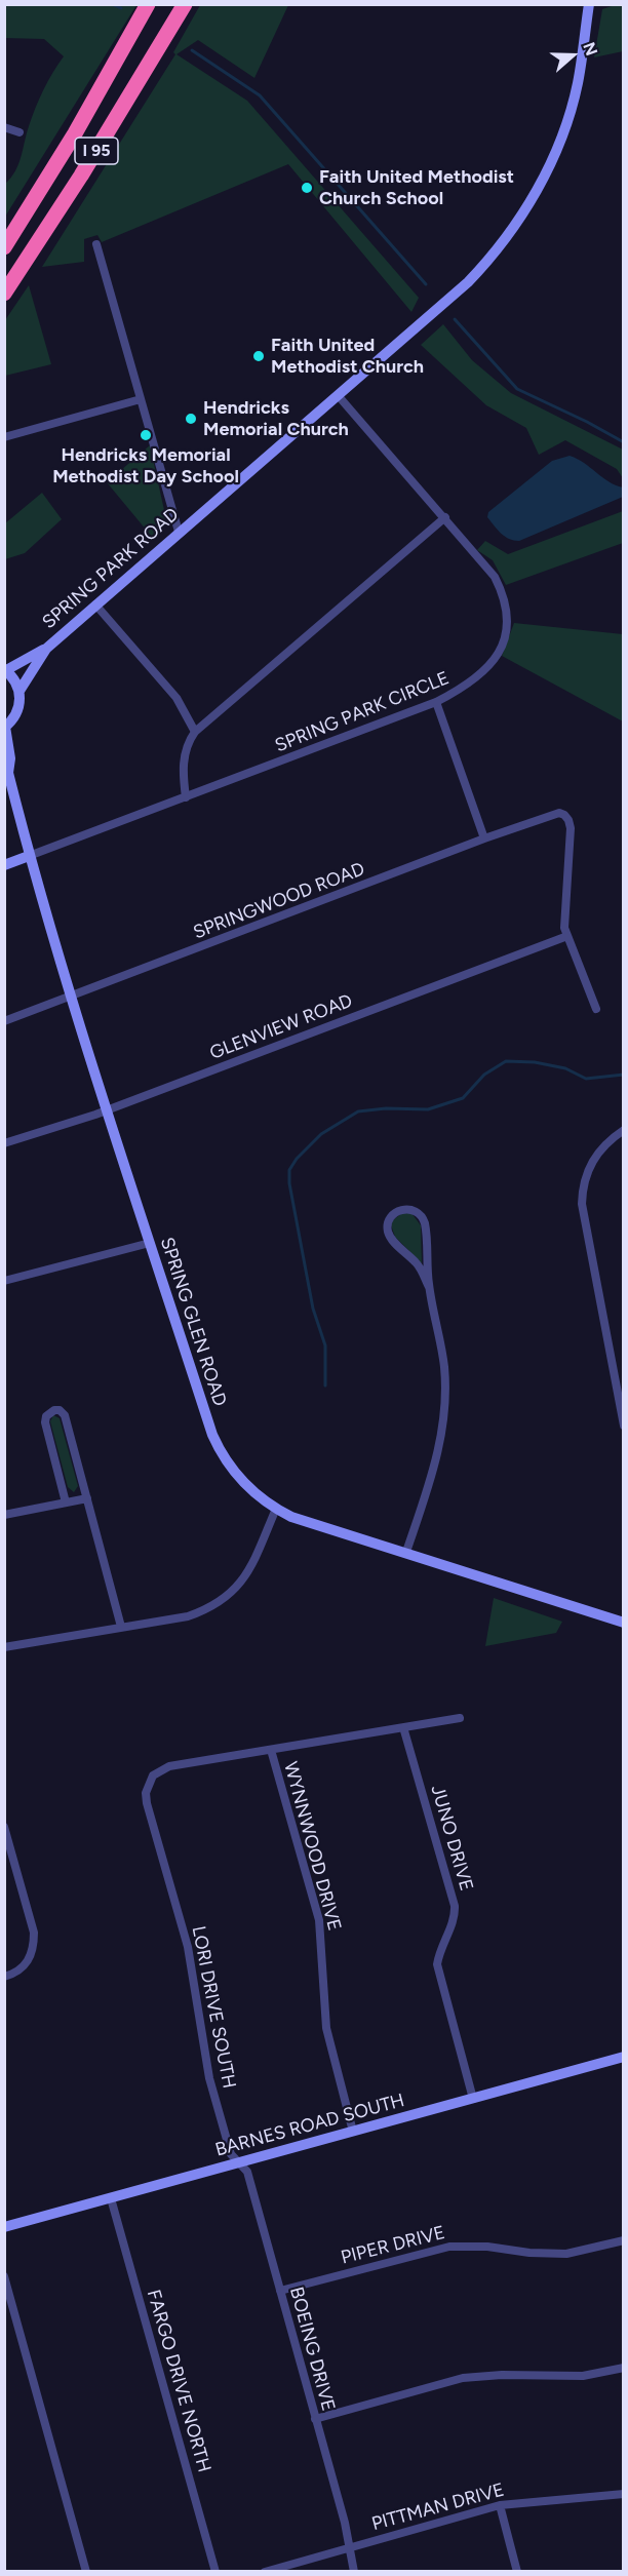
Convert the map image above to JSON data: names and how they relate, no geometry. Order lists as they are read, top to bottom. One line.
{"streets":{"highway":["I 95"],"street":["SPRING PARK ROAD","SPRING PARK CIRCLE","SPRINGWOOD ROAD","GLENVIEW ROAD","SPRING GLEN ROAD","JUNO DRIVE","WYNNWOOD DRIVE","LORI DRIVE SOUTH","BARNES ROAD SOUTH","PIPER DRIVE","BOEING DRIVE","FARGO DRIVE NORTH","PITTMAN DRIVE"]},"crossings":[["SPRING PARK ROAD","SPRING PARK CIRCLE"],["SPRING PARK ROAD","SPRING GLEN ROAD"],["SPRING PARK CIRCLE","SPRING GLEN ROAD"],["SPRINGWOOD ROAD","GLENVIEW ROAD"],["SPRINGWOOD ROAD","SPRING GLEN ROAD"],["GLENVIEW ROAD","SPRING GLEN ROAD"],["JUNO DRIVE","BARNES ROAD SOUTH"],["WYNNWOOD DRIVE","LORI DRIVE SOUTH"],["WYNNWOOD DRIVE","BARNES ROAD SOUTH"],["LORI DRIVE SOUTH","BARNES ROAD SOUTH"],["LORI DRIVE SOUTH","BOEING DRIVE"],["BARNES ROAD SOUTH","BOEING DRIVE"],["BARNES ROAD SOUTH","FARGO DRIVE NORTH"],["PIPER DRIVE","BOEING DRIVE"],["BOEING DRIVE","PITTMAN DRIVE"]],"places":["Faith United Methodist Church School","Faith United Methodist Church","Hendricks Memorial Church","Hendricks Memorial Methodist Day School"],"north":"right"}
